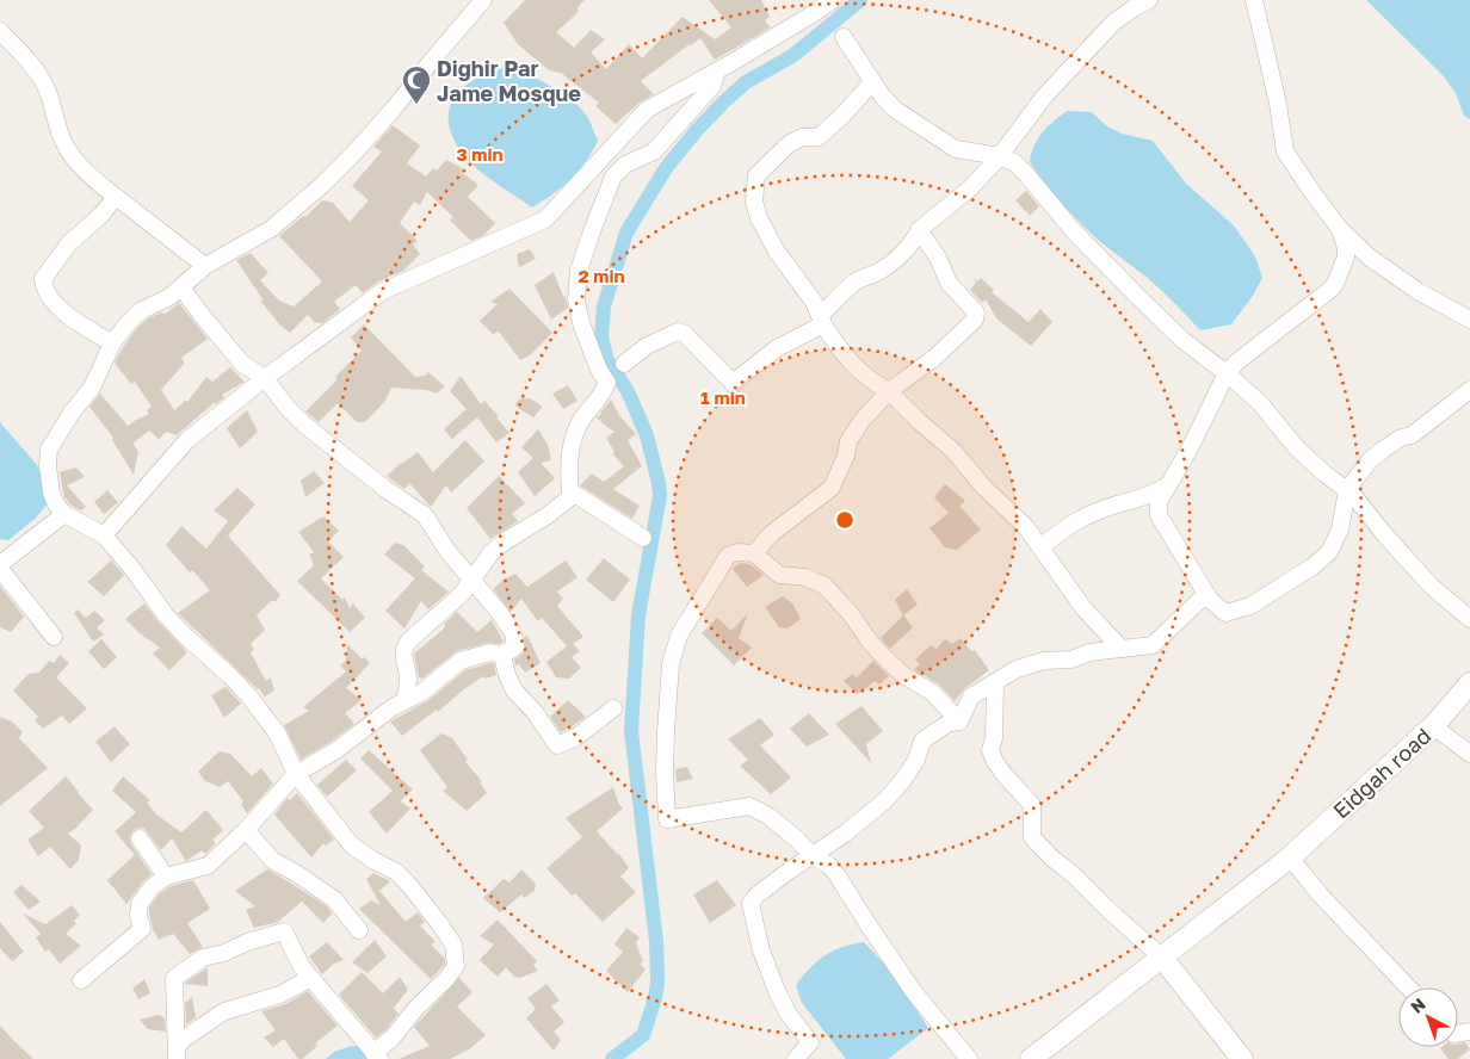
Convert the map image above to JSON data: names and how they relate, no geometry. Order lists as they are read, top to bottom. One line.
{"streets":{"street":["Eidgah road"]},"places":{"mosque":["Dighir Par Jame Mosque"]},"north":"top left","rings":["3 min","2 min","1 min"]}
